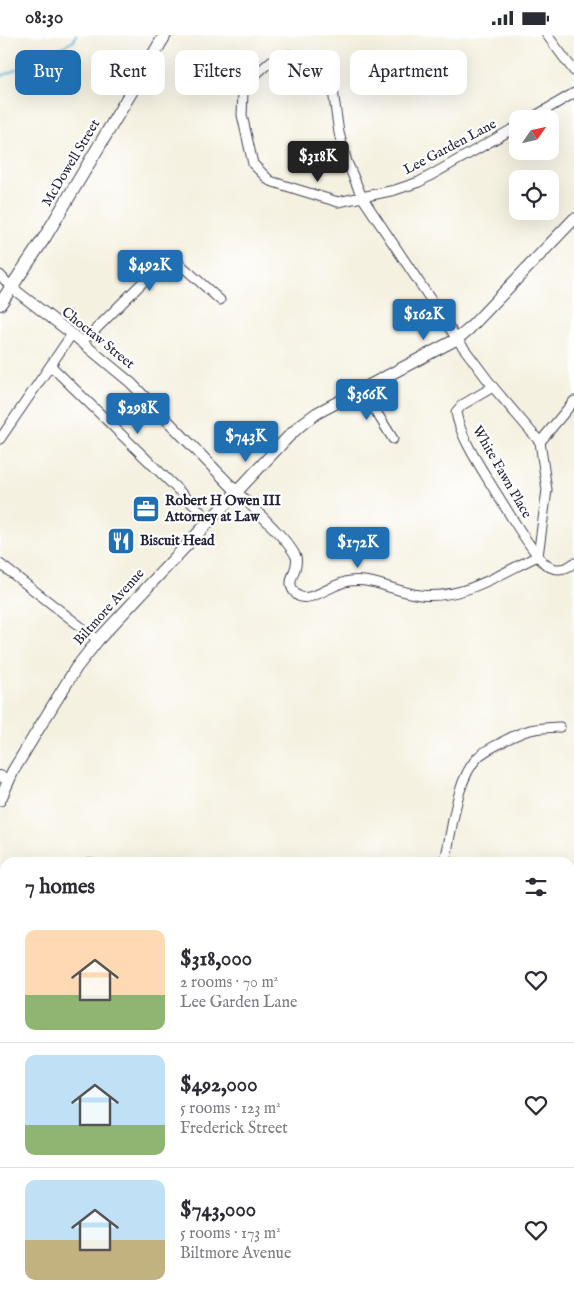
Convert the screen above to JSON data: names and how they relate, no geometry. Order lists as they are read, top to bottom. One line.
{"streets":{"main road":["McDowell Street","Biltmore Avenue"],"street":["Lee Garden Lane","Choctaw Street","White Fawn Place"]},"crossings":[["McDowell Street","Choctaw Street"],["Choctaw Street","Biltmore Avenue"]],"places":{"office":["Robert H Owen III Attorney at Law"],"restaurant":["Biscuit Head"]},"north":"top right","page":{"status":"08:30","chip":["Buy","Rent","Filters","New","Apartment"],"price":["$318K","$492K","$162K","$366K","$298K","$743K","$172K"],"heading":"7 homes","list":[{"name":"$318,000","note":"2 rooms · 70 m² · Lee Garden Lane"},{"name":"$492,000","note":"5 rooms · 123 m² · Frederick Street"},{"name":"$743,000","note":"5 rooms · 173 m² · Biltmore Avenue"}]}}
